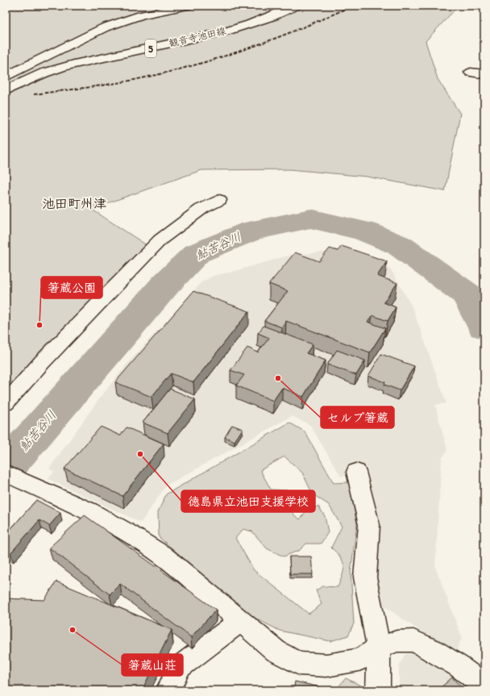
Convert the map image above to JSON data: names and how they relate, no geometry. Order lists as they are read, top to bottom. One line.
{"streets":{"street":["観音寺池田線","5"]},"districts":["池田町州津"],"water":["鮎苦谷川"],"places":["箸蔵公園","セルプ箸蔵","徳島県立池田支援学校","箸蔵山荘"]}
